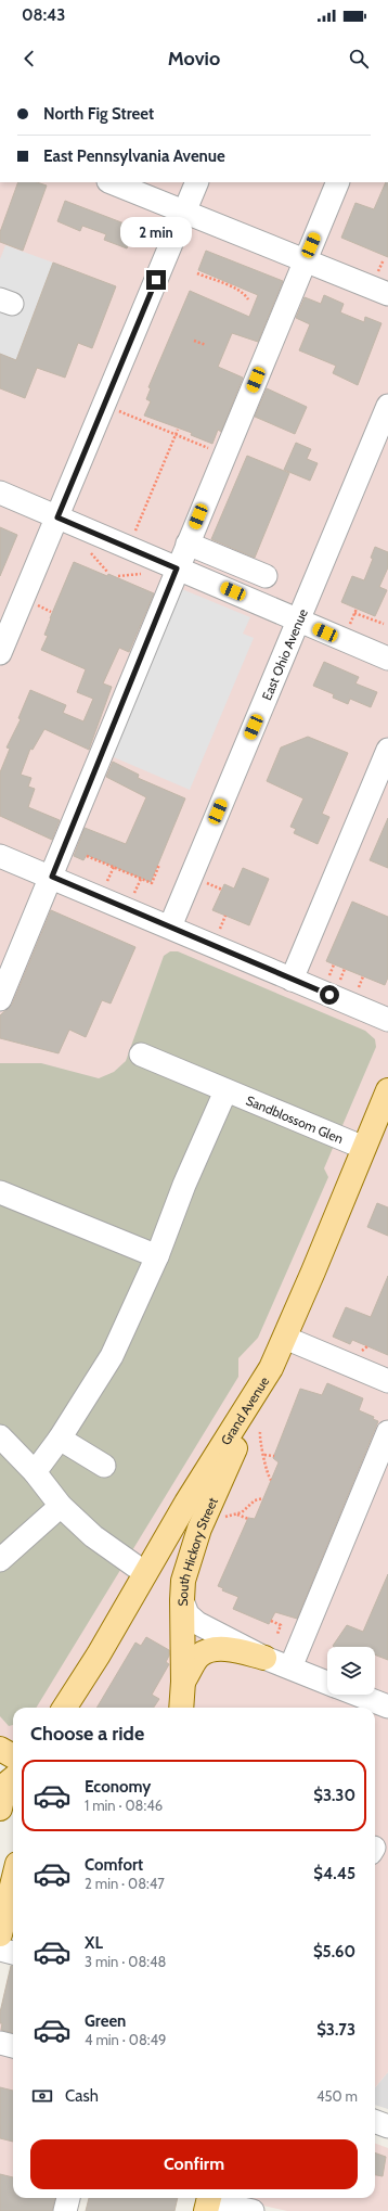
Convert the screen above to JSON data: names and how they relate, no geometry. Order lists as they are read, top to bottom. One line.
{"streets":{"main road":["Grand Avenue","South Hickory Street"],"street":["East Ohio Avenue","Sandblossom Glen"]},"crossings":[["Sandblossom Glen","Grand Avenue"],["Grand Avenue","South Hickory Street"]],"page":{"status":"08:43","header":"Movio","banner":["North Fig Street","East Pennsylvania Avenue"],"bubble":"2 min","heading":"Choose a ride","list":[{"name":"Economy","note":"1 min · 08:46","value":"$3.30"},{"name":"Comfort","note":"2 min · 08:47","value":"$4.45"},{"name":"XL","note":"3 min · 08:48","value":"$5.60"},{"name":"Green","note":"4 min · 08:49","value":"$3.73"}],"pay":["Cash","450 m"],"buttons":"Confirm"}}
